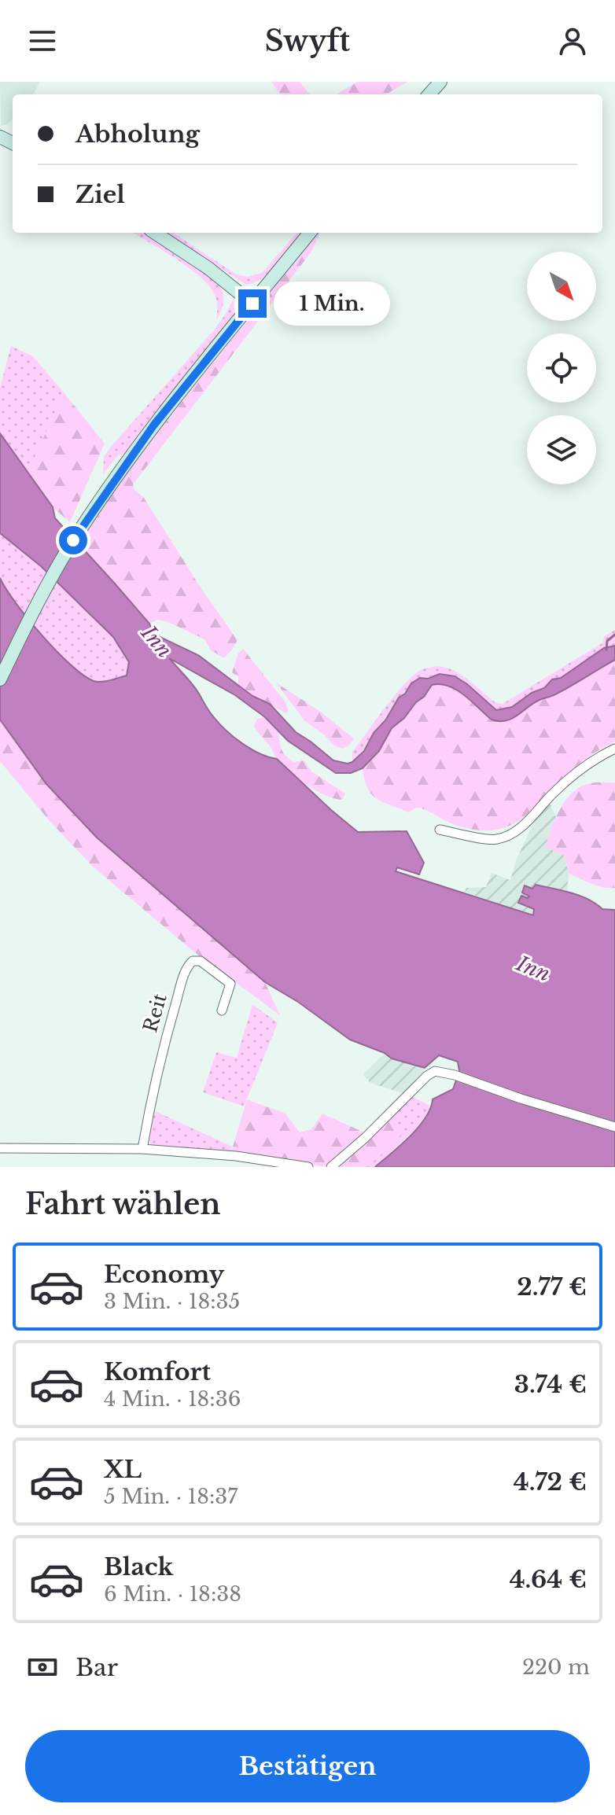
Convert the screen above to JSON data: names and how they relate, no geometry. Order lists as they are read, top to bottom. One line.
{"streets":{"street":["Reit"]},"water":["Inn"],"north":"bottom right","page":{"header":"Swyft","banner":["Abholung","Ziel"],"bubble":"1 Min.","heading":"Fahrt wählen","list":[{"name":"Economy","note":"3 Min. · 18:35","value":"2.77 €"},{"name":"Komfort","note":"4 Min. · 18:36","value":"3.74 €"},{"name":"XL","note":"5 Min. · 18:37","value":"4.72 €"},{"name":"Black","note":"6 Min. · 18:38","value":"4.64 €"}],"pay":["Bar","220 m"],"buttons":"Bestätigen"}}
